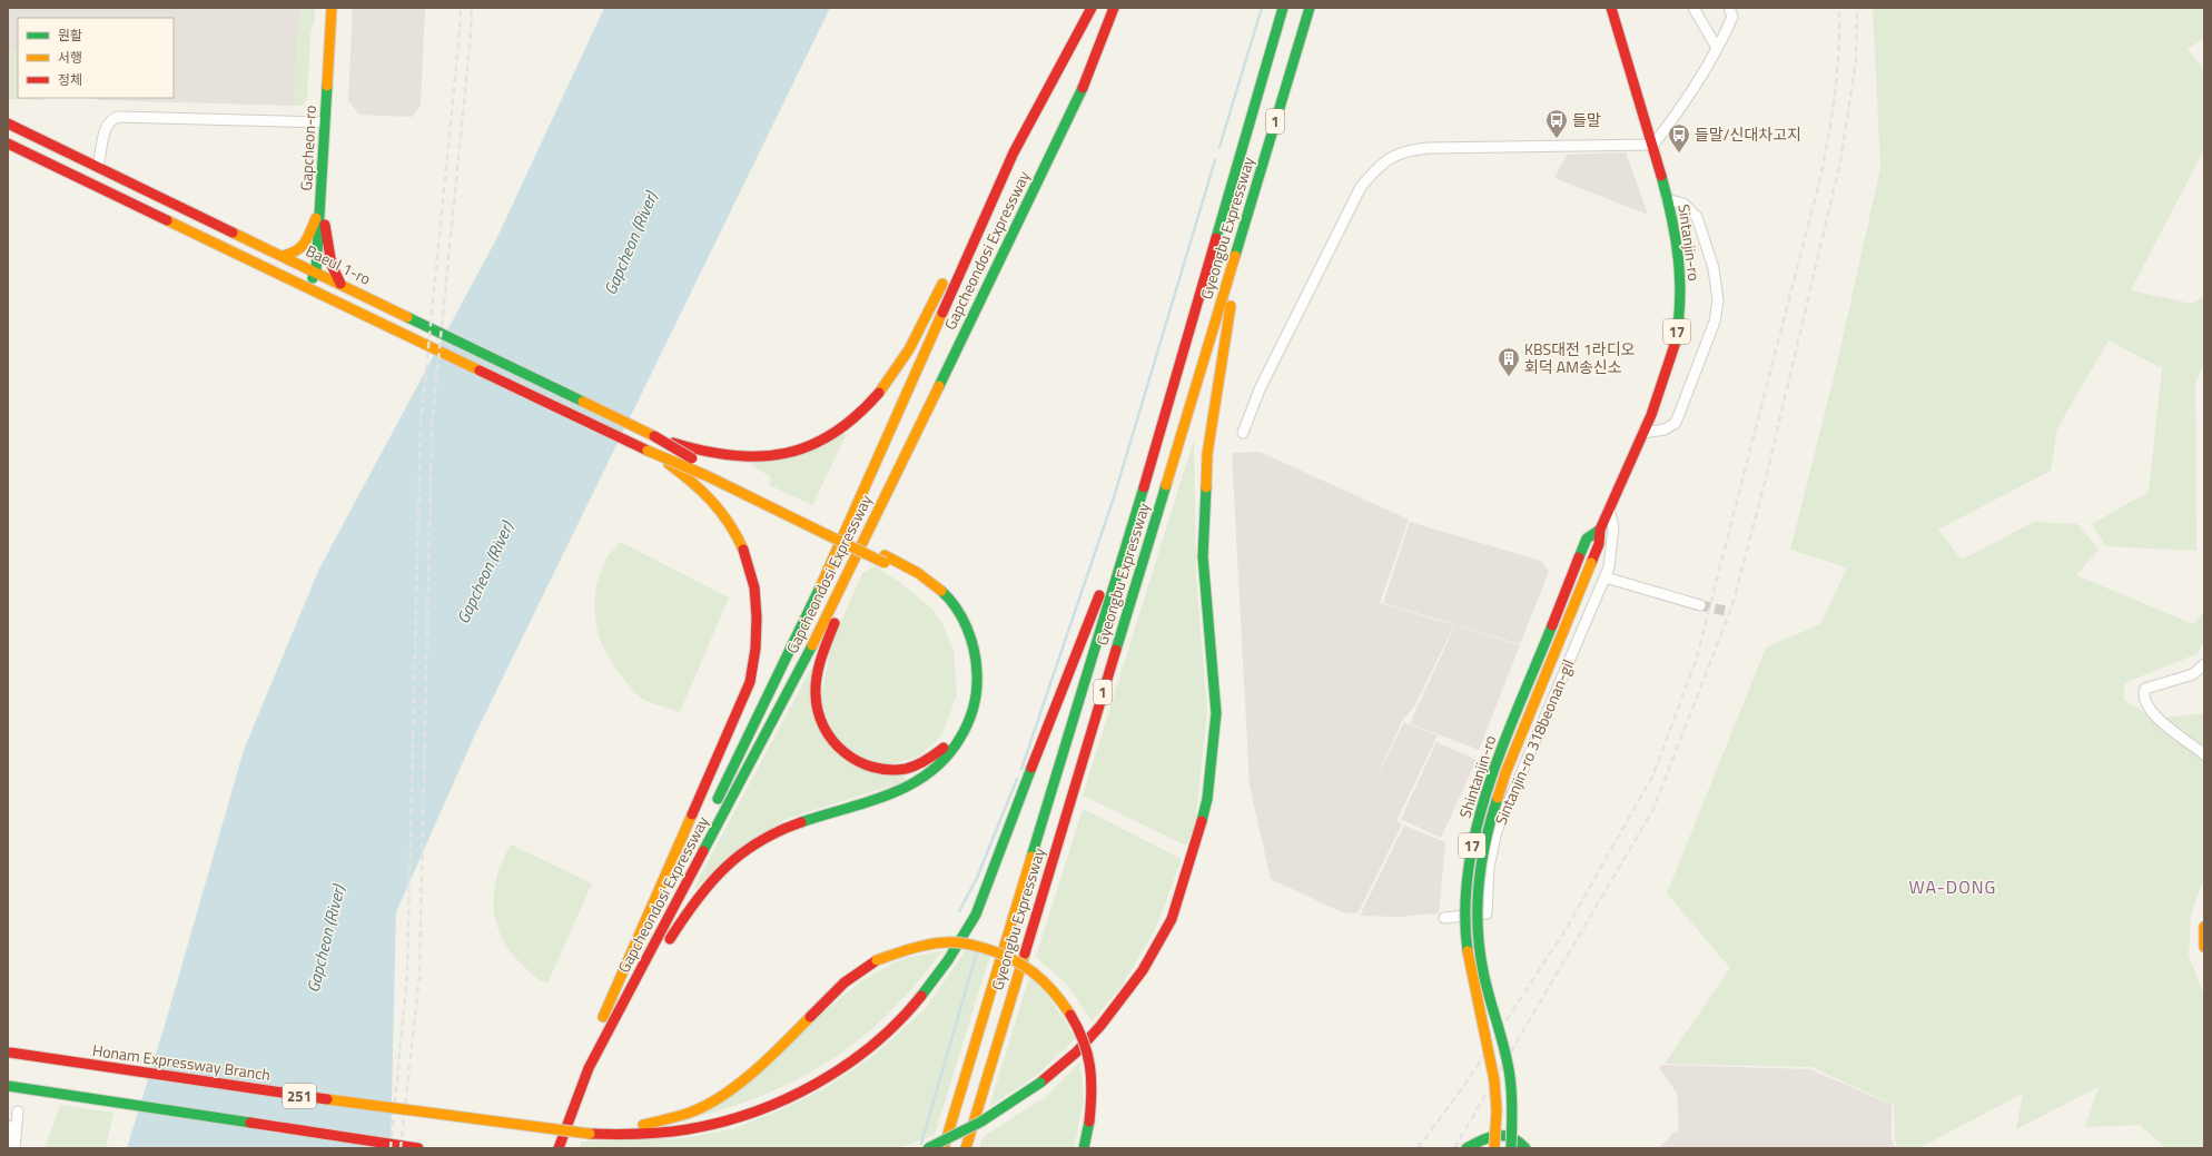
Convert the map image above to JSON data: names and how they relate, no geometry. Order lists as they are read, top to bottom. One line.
{"streets":{"main road":["1","Gapcheon-ro","Gyeongbu Expressway","Sintanjin-ro","Gapcheondosi Expressway","Baeul 1-ro","17","Shintanjin-ro","Honam Expressway Branch","251"],"street":["Sintanjin-ro 318beonan-gil"]},"crossings":[["Gapcheon-ro","Baeul 1-ro"],["Sintanjin-ro","Sintanjin-ro 318beonan-gil"],["Sintanjin-ro","Shintanjin-ro"]],"districts":["WA-DONG"],"water":["Gapcheon (River)"],"places":{"bus stop":["들말","들말/신대차고지"],"building":["KBS대전 1라디오 회덕 AM송신소"]},"legend":["원활","서행","정체"]}
